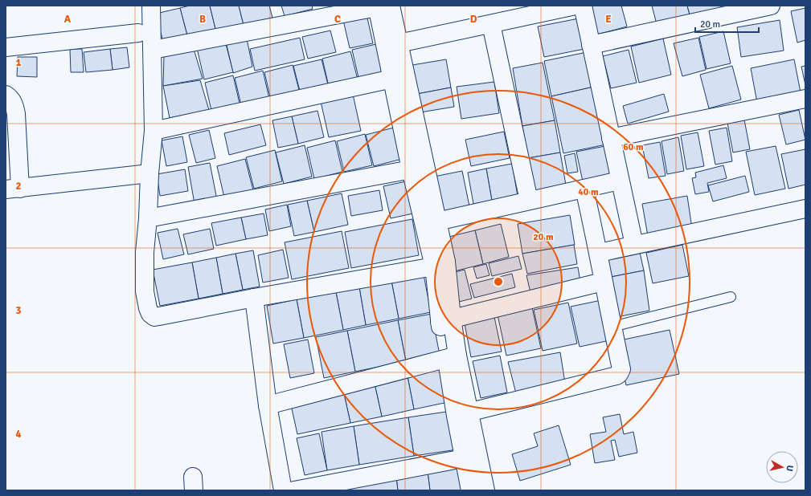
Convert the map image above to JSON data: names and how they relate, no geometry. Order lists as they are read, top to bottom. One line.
{"scale_bar":"20 m","north":"right","grid":{"columns":["A","B","C","D","E"],"rows":["1","2","3","4"]},"rings":["60 m","40 m","20 m"]}
